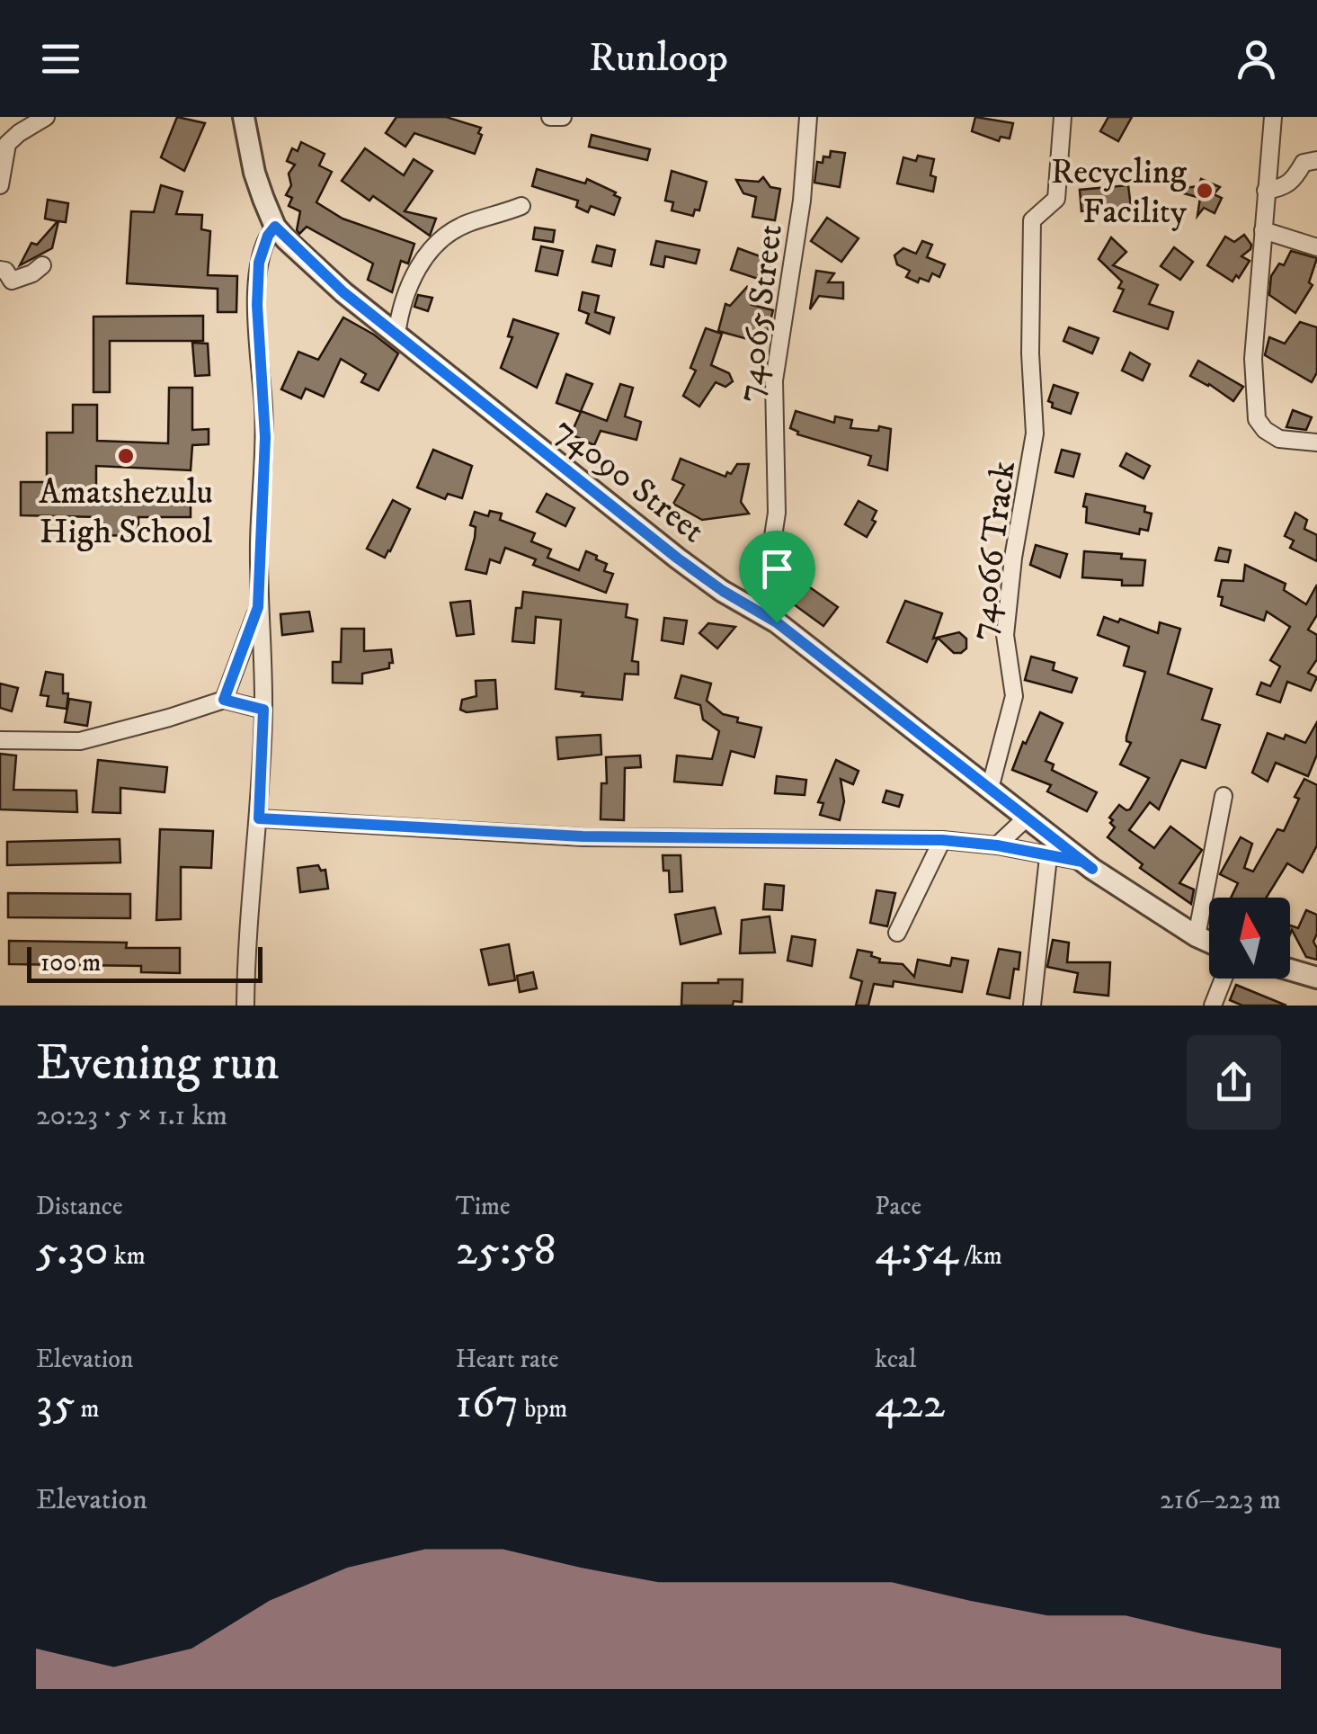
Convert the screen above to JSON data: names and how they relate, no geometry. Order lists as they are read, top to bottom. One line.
{"streets":{"street":["74065 Street","74090 Street","74066 Track"]},"crossings":[["74065 Street","74090 Street"],["74090 Street","74066 Track"]],"places":["Recycling Facility","Amatshezulu High School"],"scale_bar":"100 m","north":"top","page":{"header":"Runloop","scale":"100 m","heading":["Evening run","20:23 · 5 × 1.1 km"],"stats":[["Distance","5.30 km"],["Time","25:58"],["Pace","4:54 /km"],["Elevation","35 m"],["Heart rate","167 bpm"],["kcal","422"]],"chart":["Elevation","216–223 m"]}}
